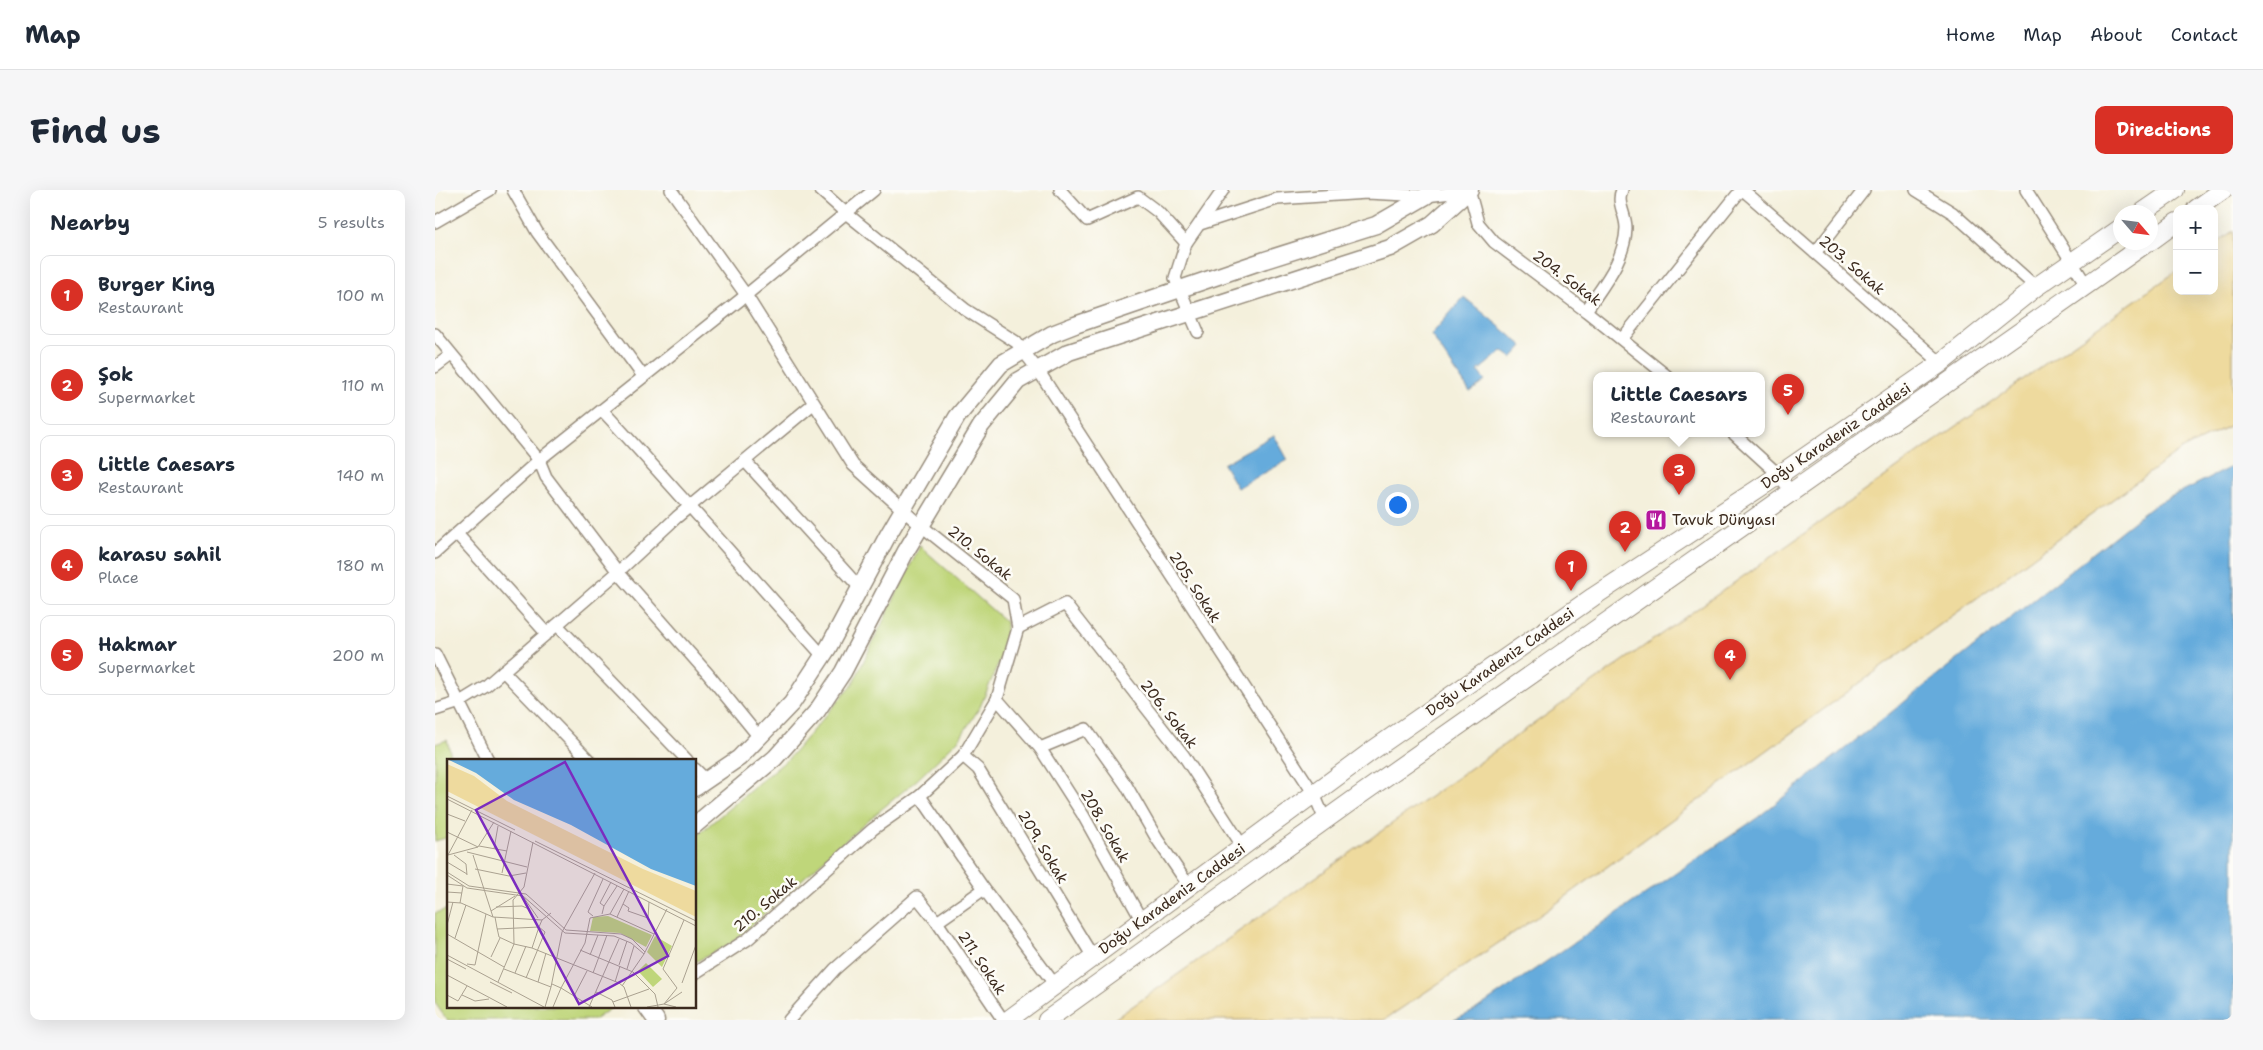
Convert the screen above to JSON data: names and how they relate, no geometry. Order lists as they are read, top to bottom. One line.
{"streets":{"main road":["Doğu Karadeniz Caddesi"],"street":["203. Sokak","204. Sokak","210. Sokak","205. Sokak","206. Sokak","208. Sokak","209. Sokak","211. Sokak"]},"crossings":[["203. Sokak","Doğu Karadeniz Caddesi"],["Doğu Karadeniz Caddesi","205. Sokak"],["Doğu Karadeniz Caddesi","206. Sokak"],["Doğu Karadeniz Caddesi","208. Sokak"],["Doğu Karadeniz Caddesi","209. Sokak"],["210. Sokak","206. Sokak"],["210. Sokak","208. Sokak"],["210. Sokak","209. Sokak"]],"places":{"restaurant":["Tavuk Dünyası"]},"north":"bottom right","page":{"header":"Map","nav":["Home","Map","About","Contact"],"buttons":"Directions","title":"Find us","heading":["Nearby","5 results"],"map_buttons":["+","−"],"list":[{"mark":"1","name":"Burger King","note":"Restaurant","value":"100 m"},{"mark":"2","name":"Şok","note":"Supermarket","value":"110 m"},{"mark":"3","name":"Little Caesars","note":"Restaurant","value":"140 m"},{"mark":"4","name":"karasu sahil","note":"Place","value":"180 m"},{"mark":"5","name":"Hakmar","note":"Supermarket","value":"200 m"}],"popup":["Little Caesars","Restaurant"],"pins":["5","3","2","1","4"]}}
